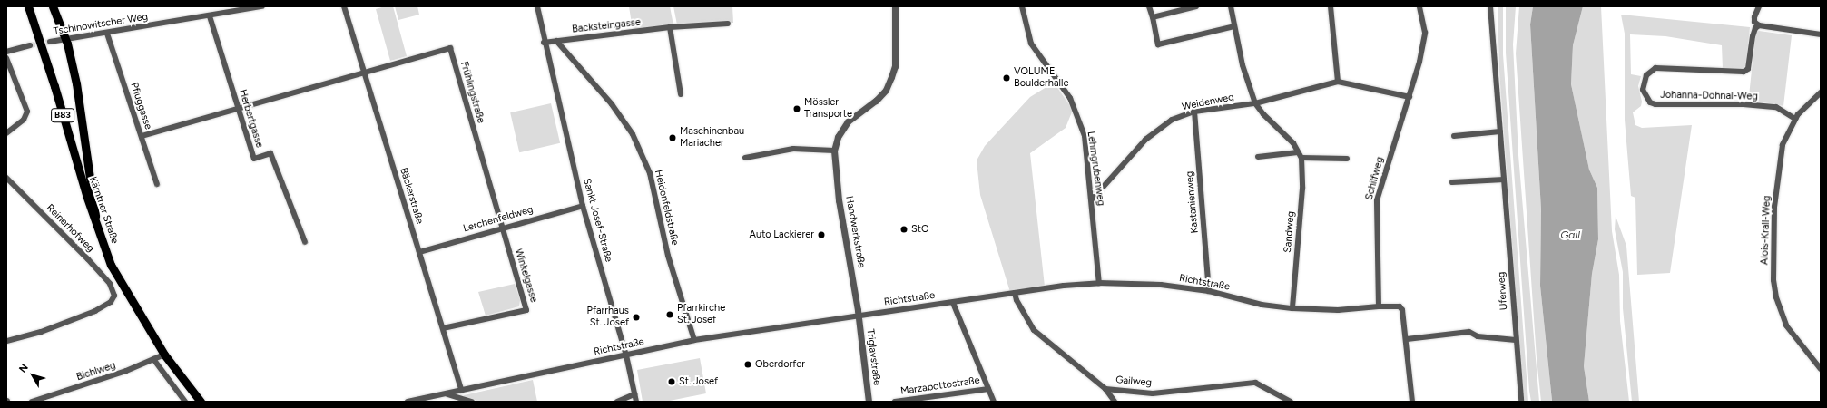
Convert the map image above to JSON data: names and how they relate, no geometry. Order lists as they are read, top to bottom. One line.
{"streets":{"main road":["B83","Kärntner Straße"],"street":["Tschinowitscher Weg","Backsteingasse","Frühlingstraße","Johanna-Dohnal-Weg","Weidenweg","Pfluggasse","Herbertgasse","Lehmgrubenweg","Schilfweg","Bäckerstraße","Kastanienweg","Heidenfeldstraße","Lerchenfeldweg","Sankt Josef-Straße","Reinerhofweg","Alois-Krall-Weg","Handwerkstraße","Sandweg","Winkelgasse","Richtstraße","Uferweg","Triglavstraße","Bichlweg","Gailweg","Marzabottostraße"]},"crossings":[["Tschinowitscher Weg","Pfluggasse"],["Tschinowitscher Weg","Herbertgasse"],["Backsteingasse","Heidenfeldstraße"],["Backsteingasse","Sankt Josef-Straße"],["Frühlingstraße","Bäckerstraße"],["Frühlingstraße","Lerchenfeldweg"],["Frühlingstraße","Winkelgasse"],["Johanna-Dohnal-Weg","Alois-Krall-Weg"],["Weidenweg","Lehmgrubenweg"],["Weidenweg","Schilfweg"],["Weidenweg","Kastanienweg"],["Lehmgrubenweg","Richtstraße"],["Schilfweg","Richtstraße"],["Bäckerstraße","Lerchenfeldweg"],["Bäckerstraße","Winkelgasse"],["Bäckerstraße","Richtstraße"],["Kastanienweg","Richtstraße"],["Heidenfeldstraße","Richtstraße"],["Kärntner Straße","Bichlweg"],["Lerchenfeldweg","Sankt Josef-Straße"],["Lerchenfeldweg","Winkelgasse"],["Sankt Josef-Straße","Richtstraße"],["Handwerkstraße","Richtstraße"],["Handwerkstraße","Triglavstraße"],["Sandweg","Richtstraße"],["Richtstraße","Triglavstraße"],["Richtstraße","Gailweg"],["Richtstraße","Marzabottostraße"]],"water":["Gail"],"places":["VOLUME Boulderhalle","Mössler Transporte","Maschinenbau Mariacher","StO","Auto Lackierer","Pfarrkirche St. Josef","Pfarrhaus St. Josef","Oberdorfer","St. Josef"],"north":"top left"}
